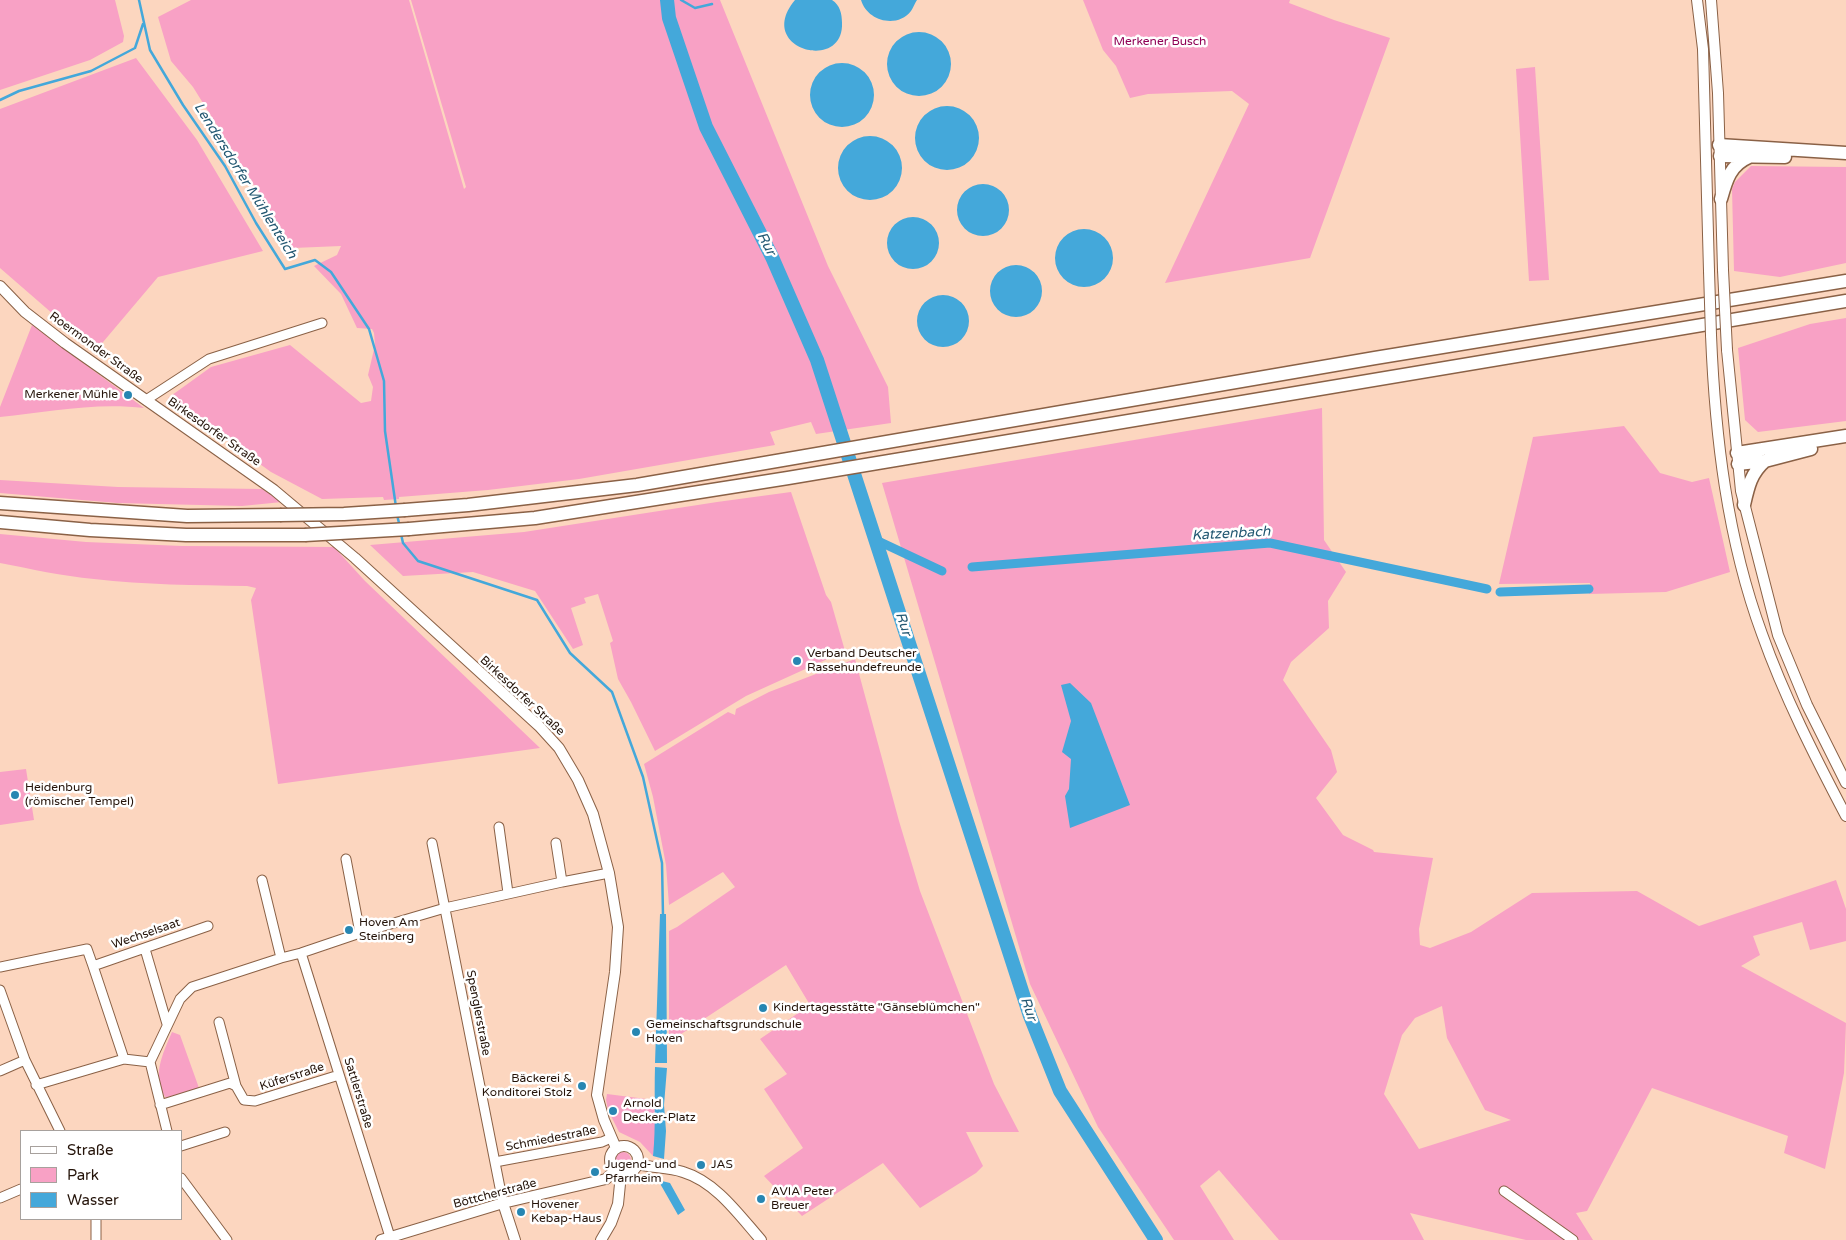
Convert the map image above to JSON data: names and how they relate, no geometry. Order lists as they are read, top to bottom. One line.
{"streets":{"main road":["Roermonder Straße","Birkesdorfer Straße","Spenglerstraße","Böttcherstraße"],"street":["Wechselsaat","Küferstraße","Sattlerstraße","Schmiedestraße"]},"crossings":[["Roermonder Straße","Birkesdorfer Straße"],["Birkesdorfer Straße","Schmiedestraße"],["Birkesdorfer Straße","Böttcherstraße"],["Spenglerstraße","Schmiedestraße"],["Spenglerstraße","Böttcherstraße"],["Küferstraße","Sattlerstraße"],["Sattlerstraße","Böttcherstraße"]],"water":["Lendersdorfer Mühlenteich","Rur","Katzenbach"],"parks":["Merkener Busch"],"places":["Merkener Mühle","Verband Deutscher Rassehundefreunde","Heidenburg (römischer Tempel)","Hoven Am Steinberg","Kindertagesstätte \"Gänseblümchen\"","Gemeinschaftsgrundschule Hoven","Bäckerei & Konditorei Stolz","Arnold Decker-Platz","JAS","Jugend- und Pfarrheim","AVIA Peter Breuer","Hovener Kebap-Haus"],"legend":["Straße","Park","Wasser"]}
